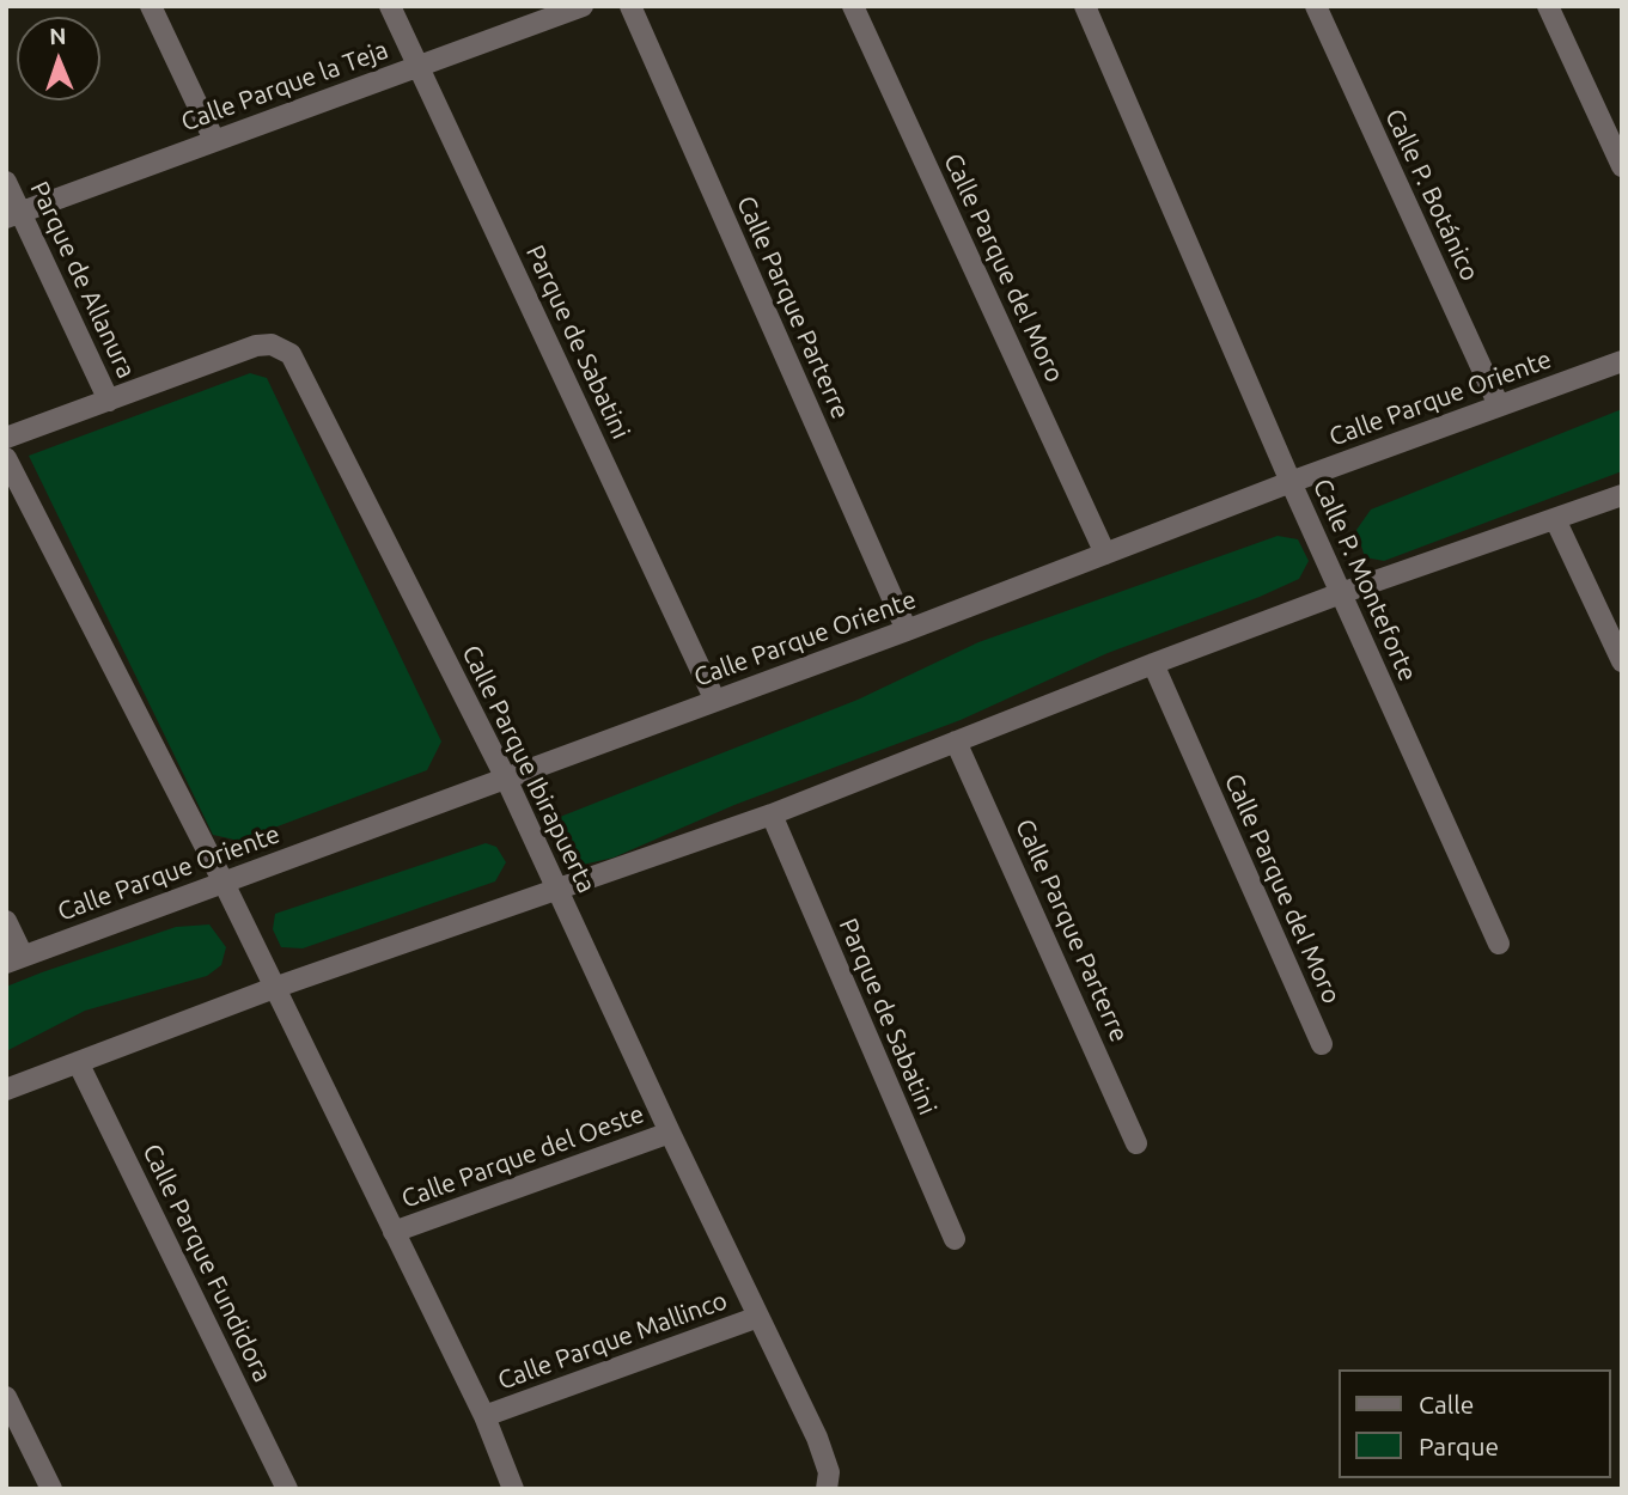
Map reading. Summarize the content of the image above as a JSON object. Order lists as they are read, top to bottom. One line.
{"streets":{"street":["Calle Parque la Teja","Calle P. Botánico","Calle Parque del Moro","Parque de Allanura","Calle Parque Parterre","Parque de Sabatini","Calle Parque Oriente","Calle P. Monteforte","Calle Parque Ibirapuerta","Calle Parque del Oeste","Calle Parque Fundidora","Calle Parque Mallinco"]},"crossings":[["Calle Parque la Teja","Parque de Allanura"],["Calle Parque la Teja","Parque de Sabatini"],["Calle P. Botánico","Calle Parque Oriente"],["Calle Parque del Moro","Calle Parque Oriente"],["Parque de Allanura","Calle Parque Ibirapuerta"],["Calle Parque Parterre","Calle Parque Oriente"],["Parque de Sabatini","Calle Parque Oriente"],["Calle Parque Oriente","Calle P. Monteforte"],["Calle Parque Oriente","Calle Parque Ibirapuerta"],["Calle Parque Ibirapuerta","Calle Parque del Oeste"],["Calle Parque Ibirapuerta","Calle Parque Mallinco"]],"legend":["Calle","Parque"],"north":"top"}
